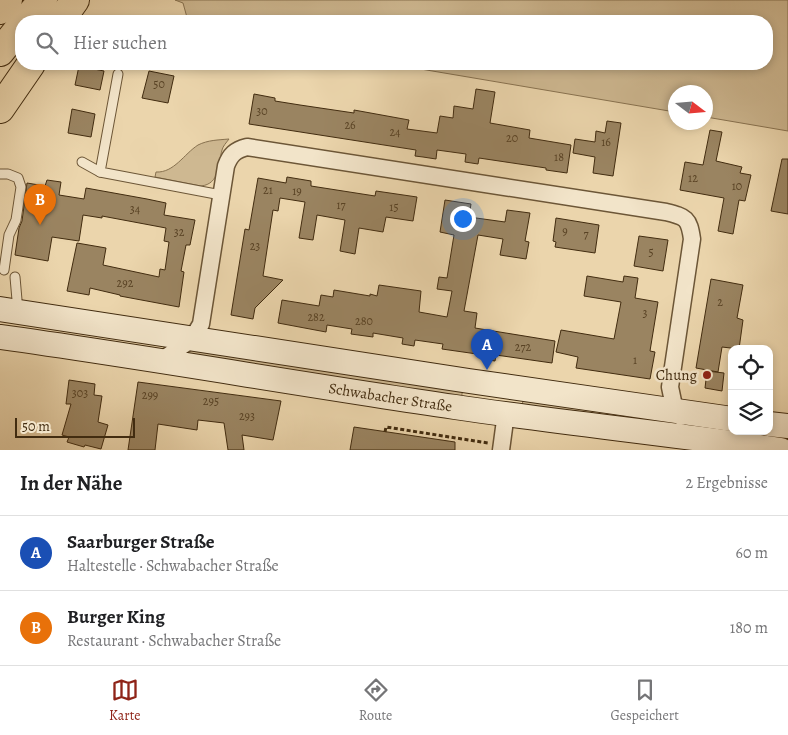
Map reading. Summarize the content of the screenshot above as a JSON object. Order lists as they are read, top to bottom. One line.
{"streets":{"main road":["Schwabacher Straße"]},"places":["Chung"],"house_numbers":["50","30","26","24","20","16","18","12","10","21","19","17","15","34","9","32","7","23","5","292","2","3","282","280","272","1","303","299","295","293"],"scale_bar":"50 m","north":"right","page":{"search":"Hier suchen","pins":["B","A"],"scale":"50 m","heading":["In der Nähe","2 Ergebnisse"],"list":[{"mark":"A","name":"Saarburger Straße","note":"Haltestelle · Schwabacher Straße","value":"60 m"},{"mark":"B","name":"Burger King","note":"Restaurant · Schwabacher Straße","value":"180 m"}],"nav":["Karte","Route","Gespeichert"]}}
